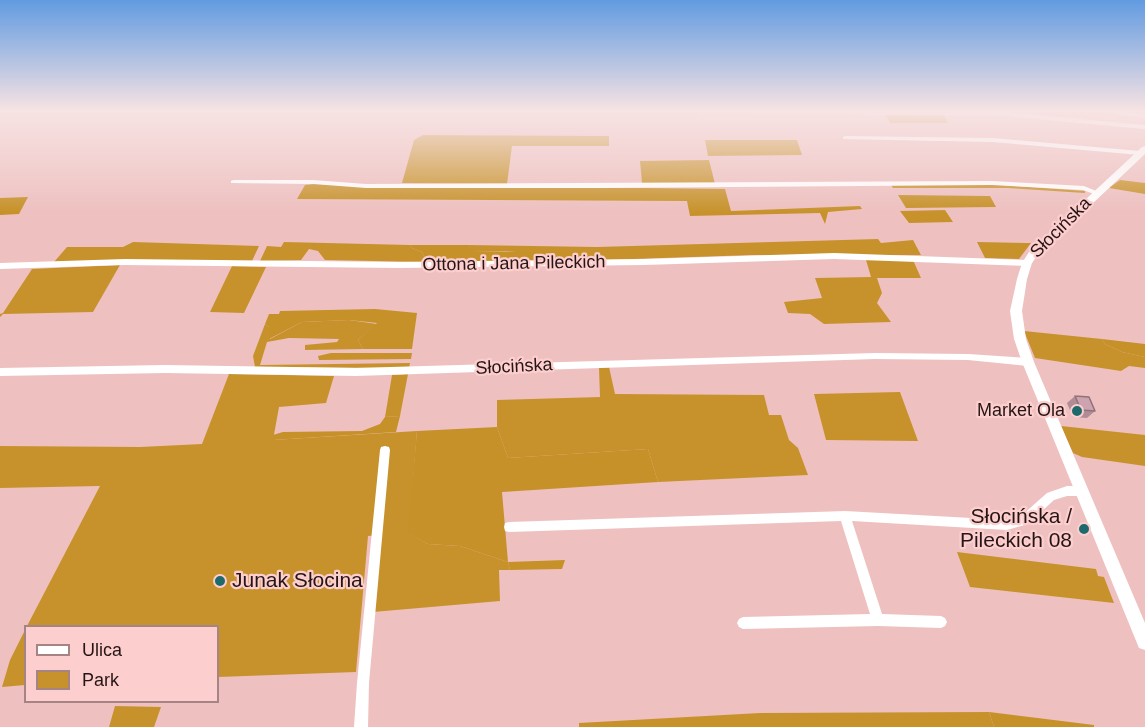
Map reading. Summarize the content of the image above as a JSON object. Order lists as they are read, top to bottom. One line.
{"streets":{"street":["Słocińska","Ottona i Jana Pileckich"]},"crossings":[["Słocińska","Ottona i Jana Pileckich"]],"places":["Market Ola","Słocińska / Pileckich 08","Junak Słocina"],"legend":["Ulica","Park"]}
